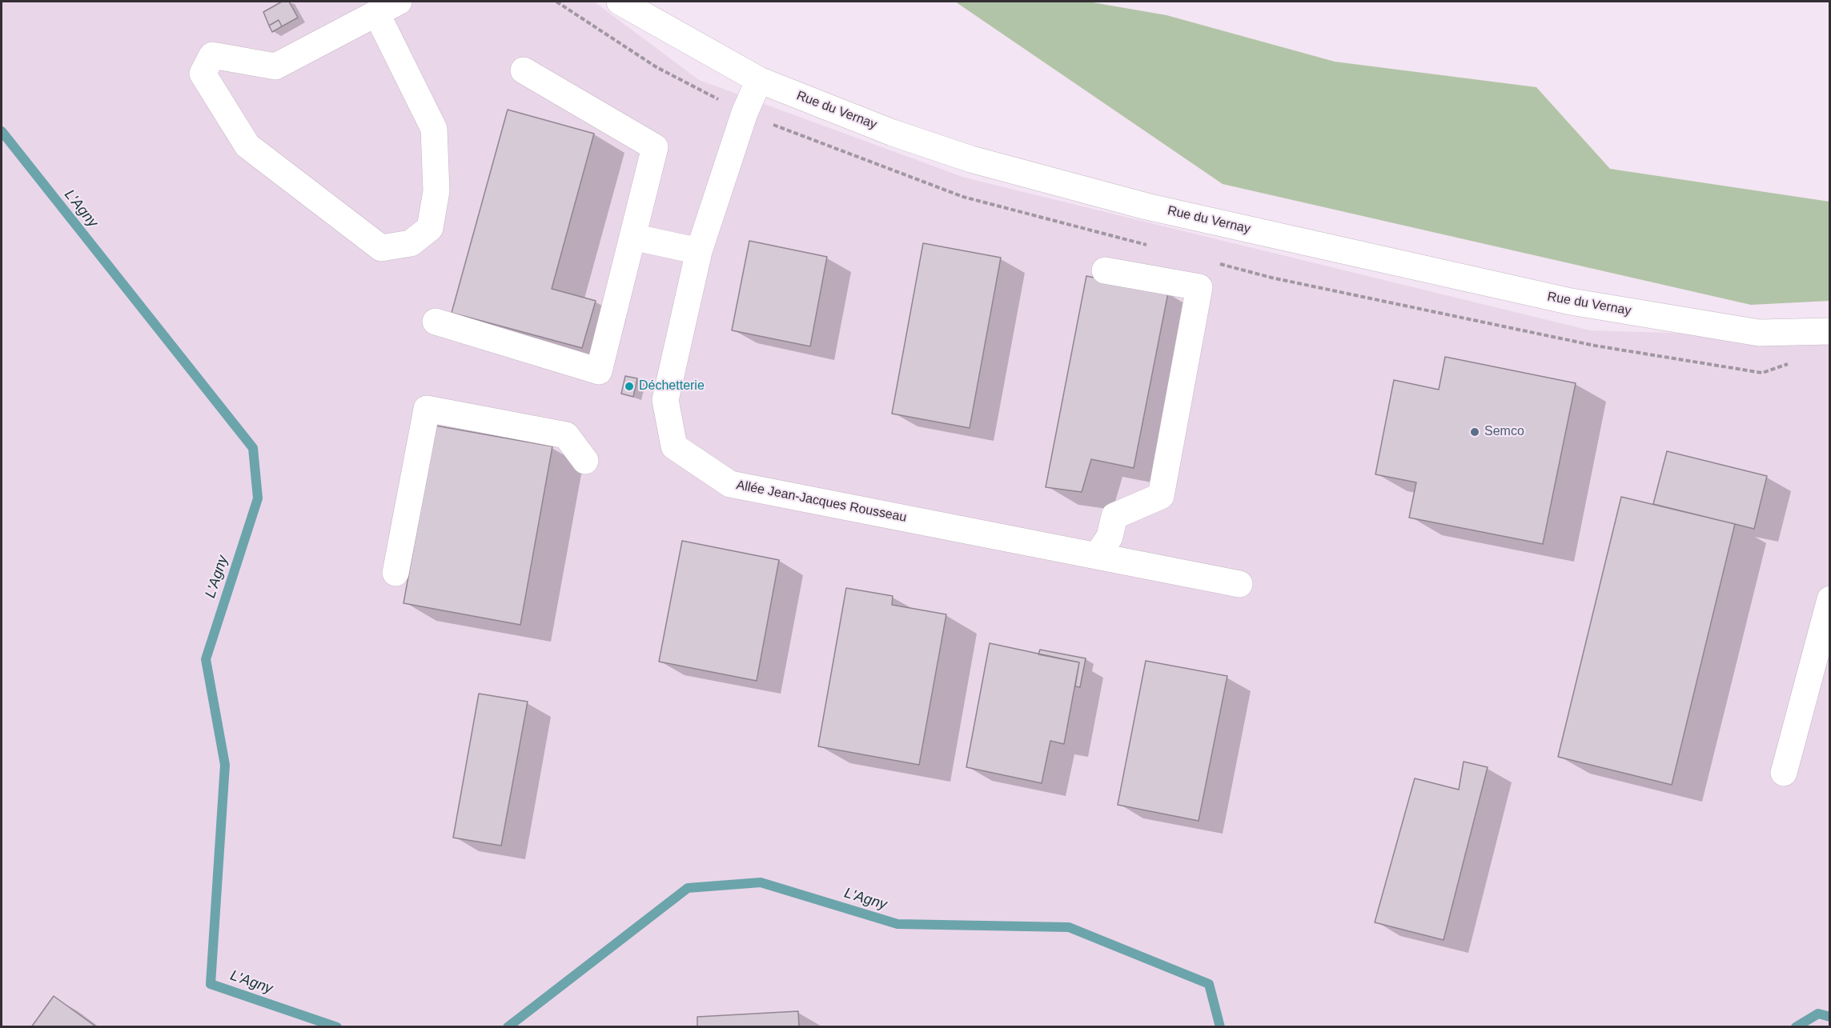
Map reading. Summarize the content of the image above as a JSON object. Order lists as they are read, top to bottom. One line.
{"streets":{"street":["Rue du Vernay","Allée Jean-Jacques Rousseau"]},"crossings":[["Rue du Vernay","Allée Jean-Jacques Rousseau"]],"water":["L'Agny"],"places":["Déchetterie","Semco"]}
